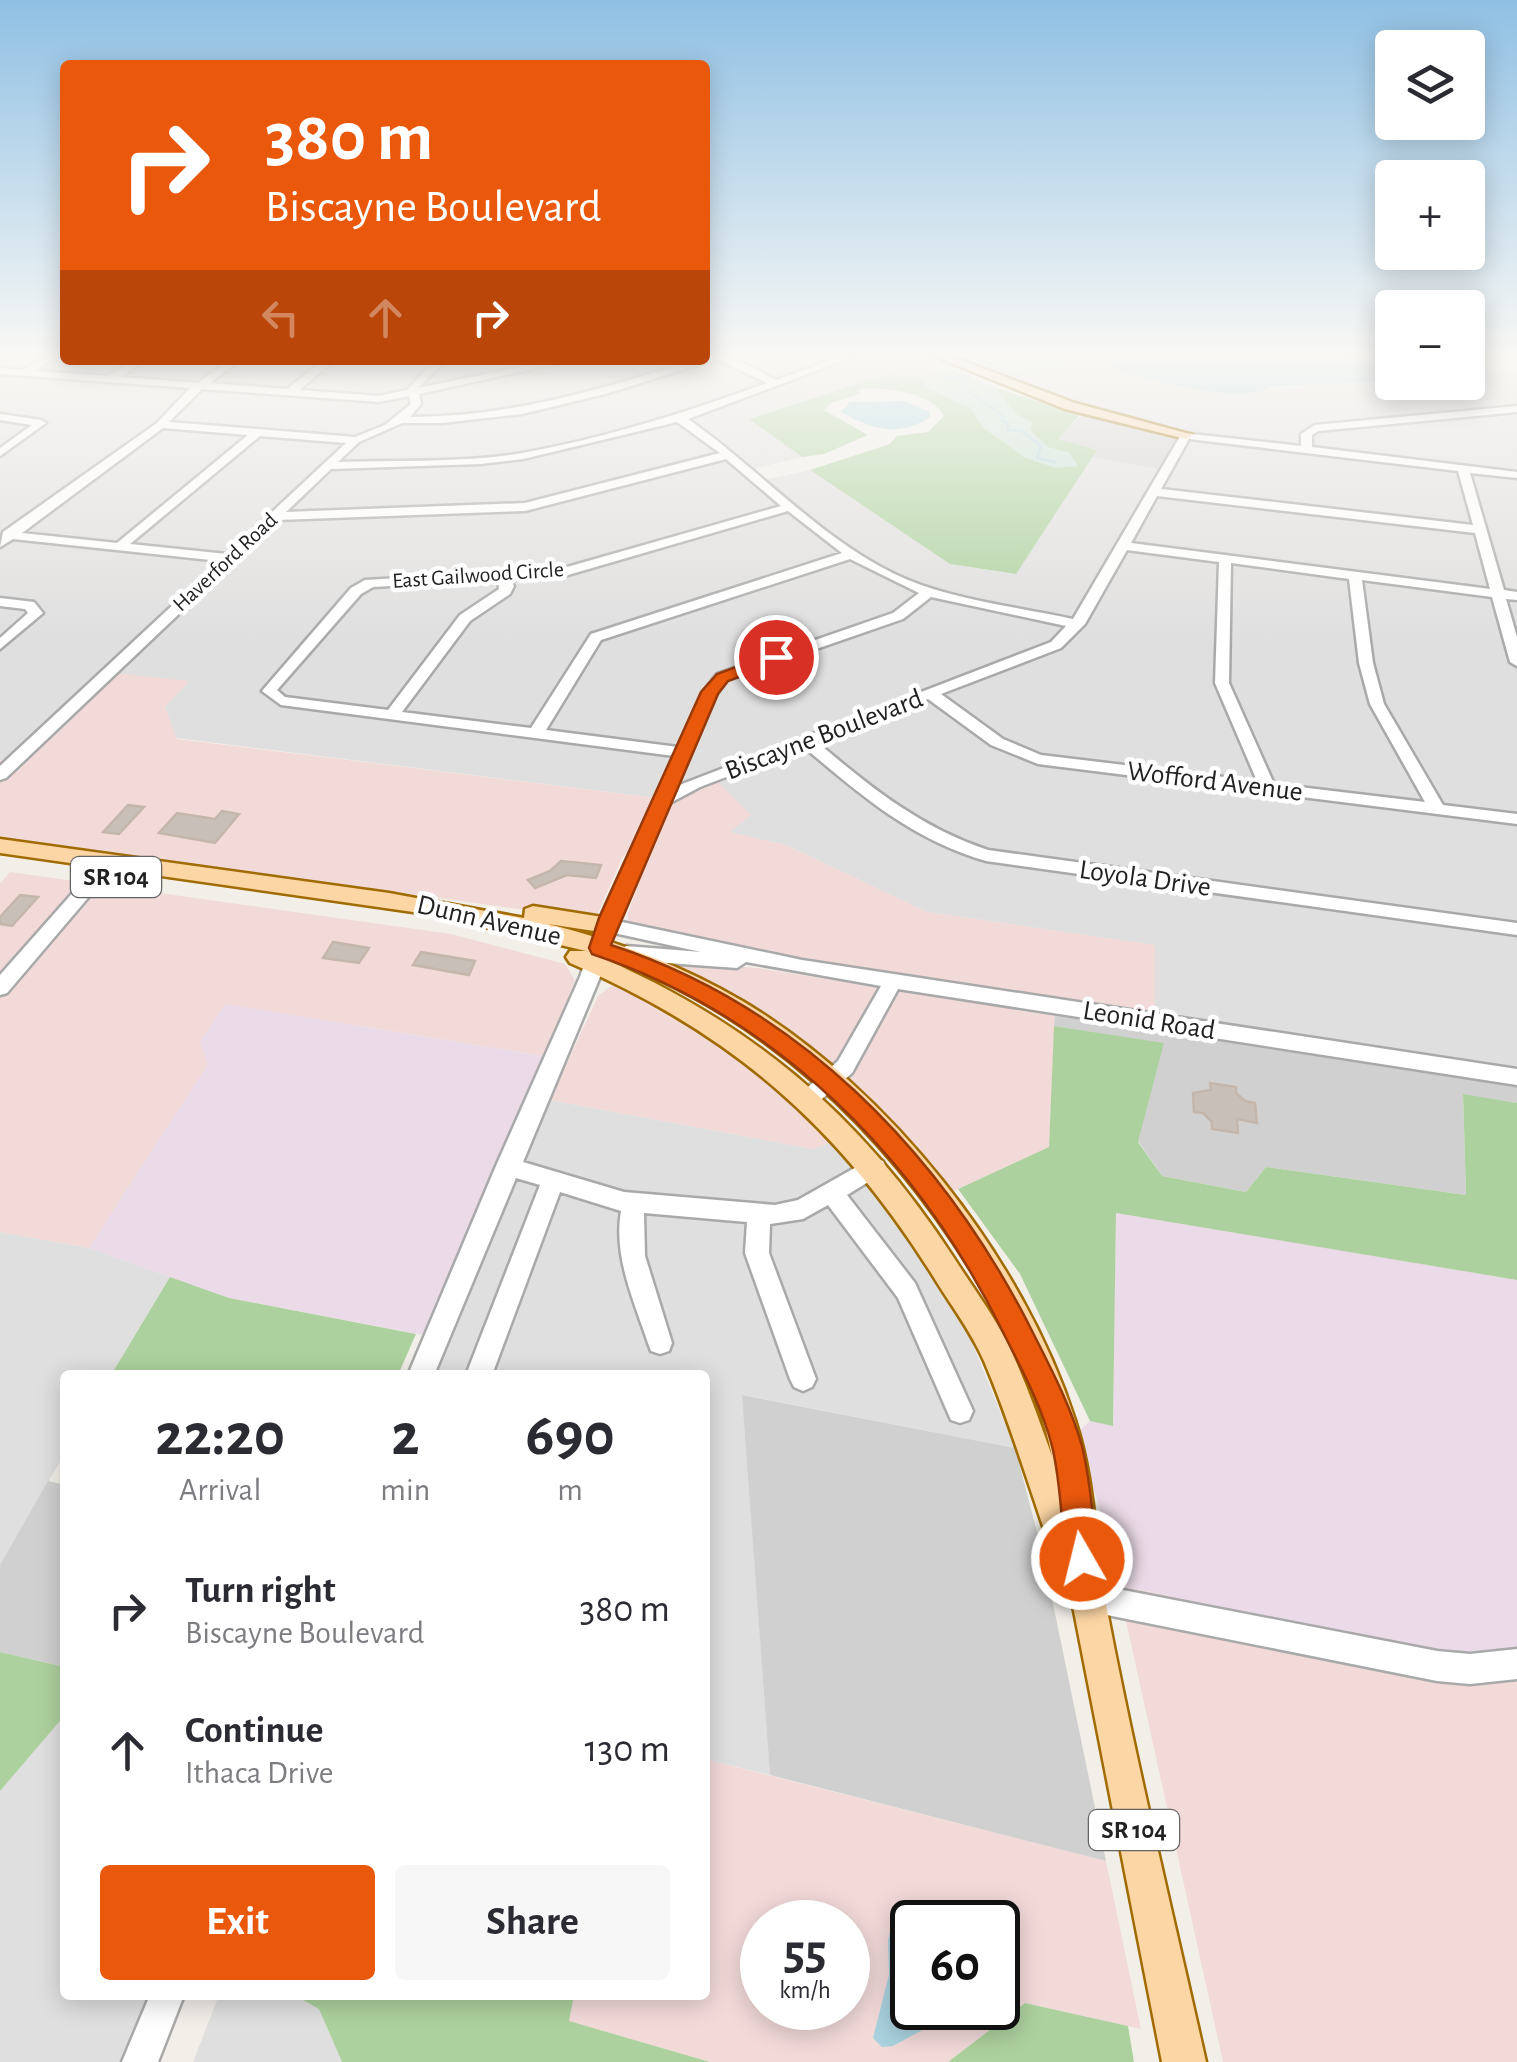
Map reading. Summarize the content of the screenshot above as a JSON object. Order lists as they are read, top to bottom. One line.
{"streets":{"main road":["SR 104","Dunn Avenue"],"street":["Haverford Road","East Gailwood Circle","Biscayne Boulevard","Wofford Avenue","Loyola Drive","Leonid Road"]},"crossings":[["Biscayne Boulevard","Wofford Avenue"],["Biscayne Boulevard","Loyola Drive"],["Dunn Avenue","Leonid Road"]],"page":{"map_buttons":["+","−"],"turn":["380 m","Biscayne Boulevard"],"eta":["22:20","Arrival","2","min","690","m"],"list":[{"name":"Turn right","note":"Biscayne Boulevard","value":"380 m"},{"name":"Continue","note":"Ithaca Drive","value":"130 m"}],"buttons":["Exit","Share"],"speed":"55 km/h","limit":"60"}}
